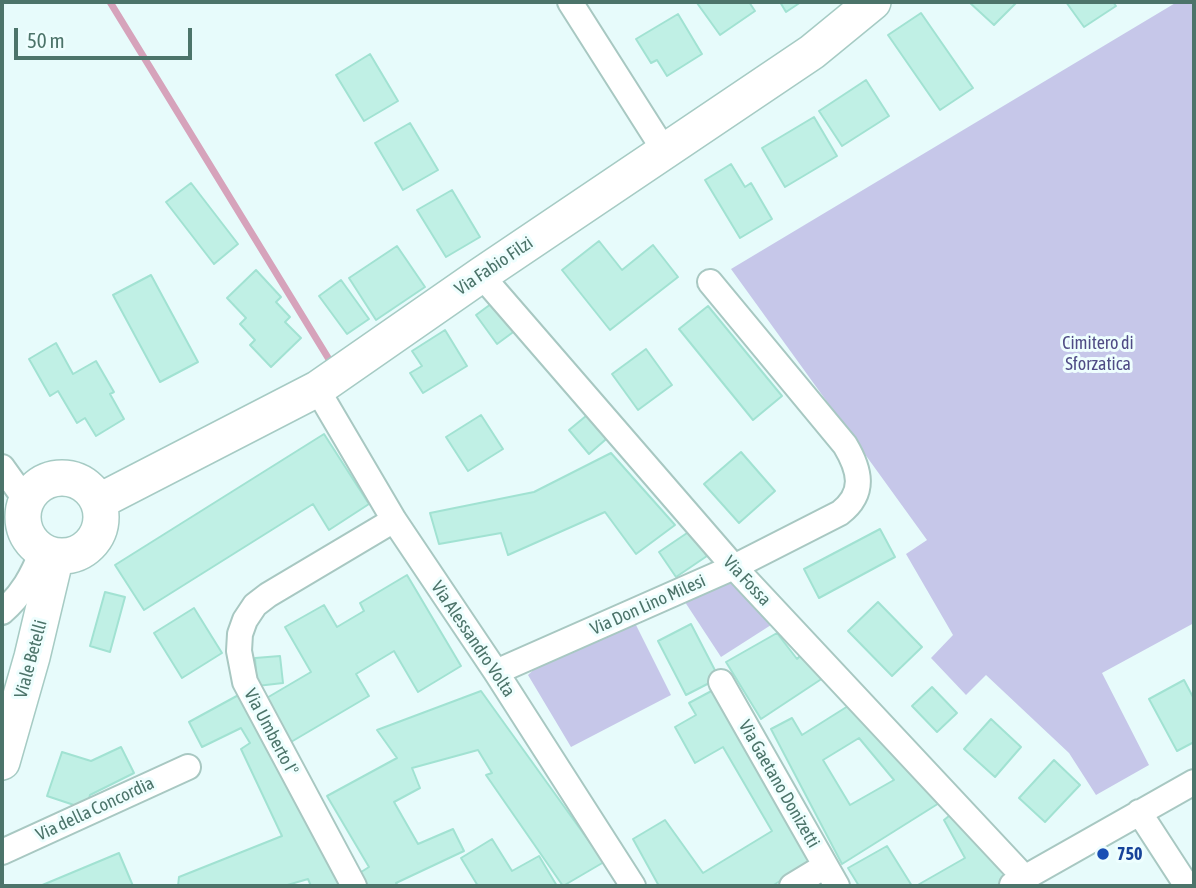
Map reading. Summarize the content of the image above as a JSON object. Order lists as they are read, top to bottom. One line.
{"streets":{"street":["Via Fabio Filzi","Via Fossa","Via Don Lino Milesi","Via Alessandro Volta","Viale Betelli","Via Umberto I°","Via Gaetano Donizetti","Via della Concordia"]},"crossings":[["Via Fabio Filzi","Via Fossa"],["Via Fabio Filzi","Via Alessandro Volta"],["Via Fabio Filzi","Viale Betelli"],["Via Fossa","Via Don Lino Milesi"],["Via Don Lino Milesi","Via Alessandro Volta"],["Via Alessandro Volta","Via Umberto I°"]],"parks":["Cimitero di Sforzatica"],"places":["750"],"scale_bar":"50 m"}
